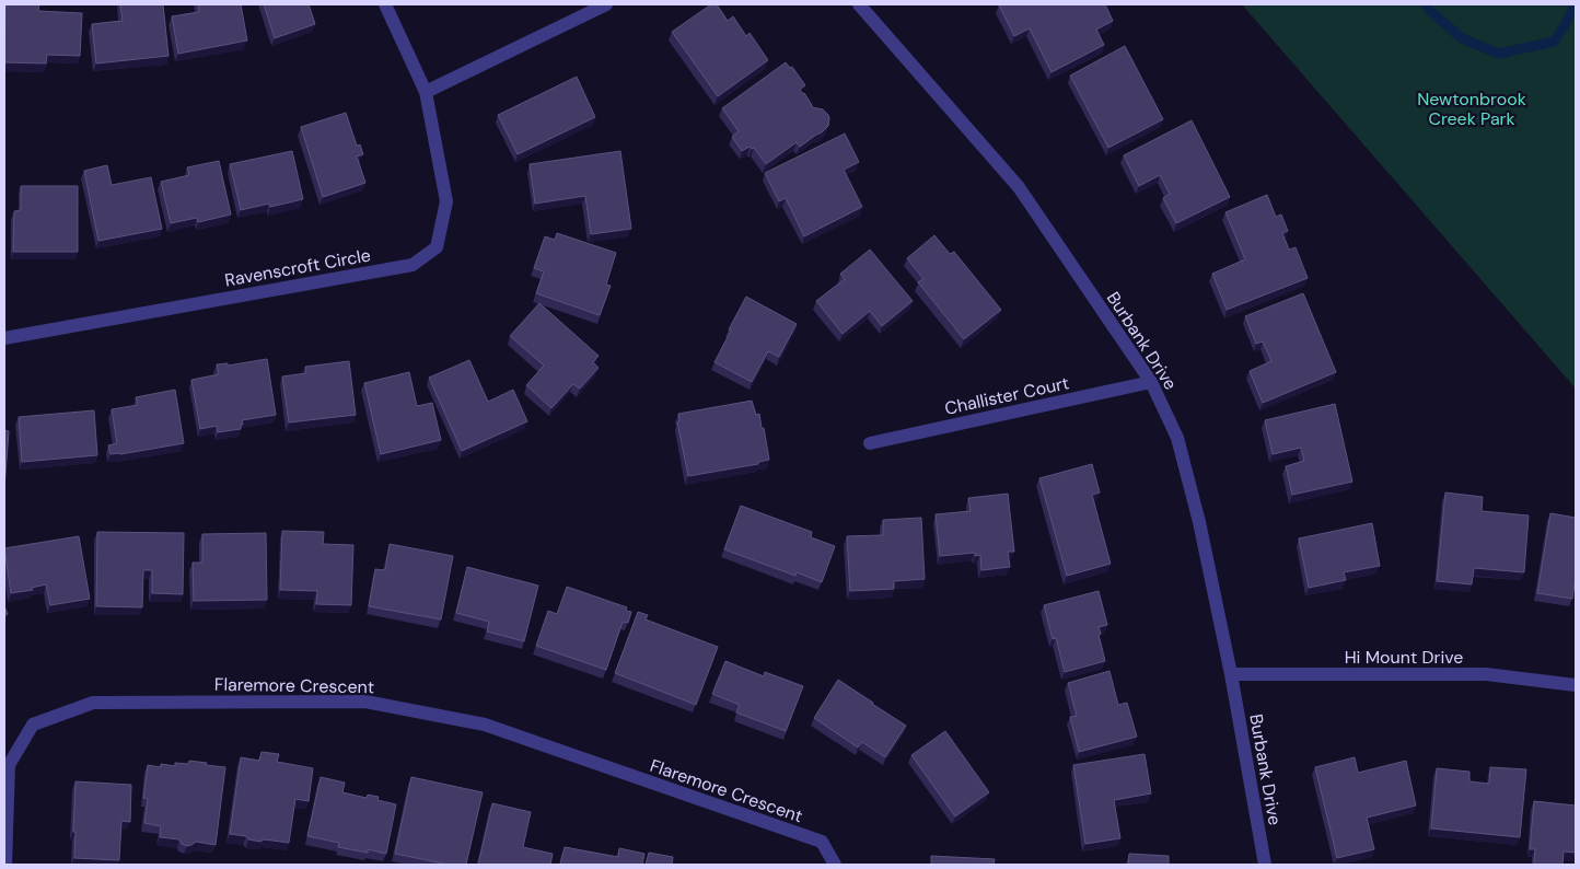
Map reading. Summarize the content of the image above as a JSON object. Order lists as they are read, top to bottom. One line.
{"streets":{"street":["Ravenscroft Circle","Burbank Drive","Challister Court","Hi Mount Drive","Flaremore Crescent"]},"crossings":[["Burbank Drive","Challister Court"],["Burbank Drive","Hi Mount Drive"]],"parks":["Newtonbrook Creek Park"]}
